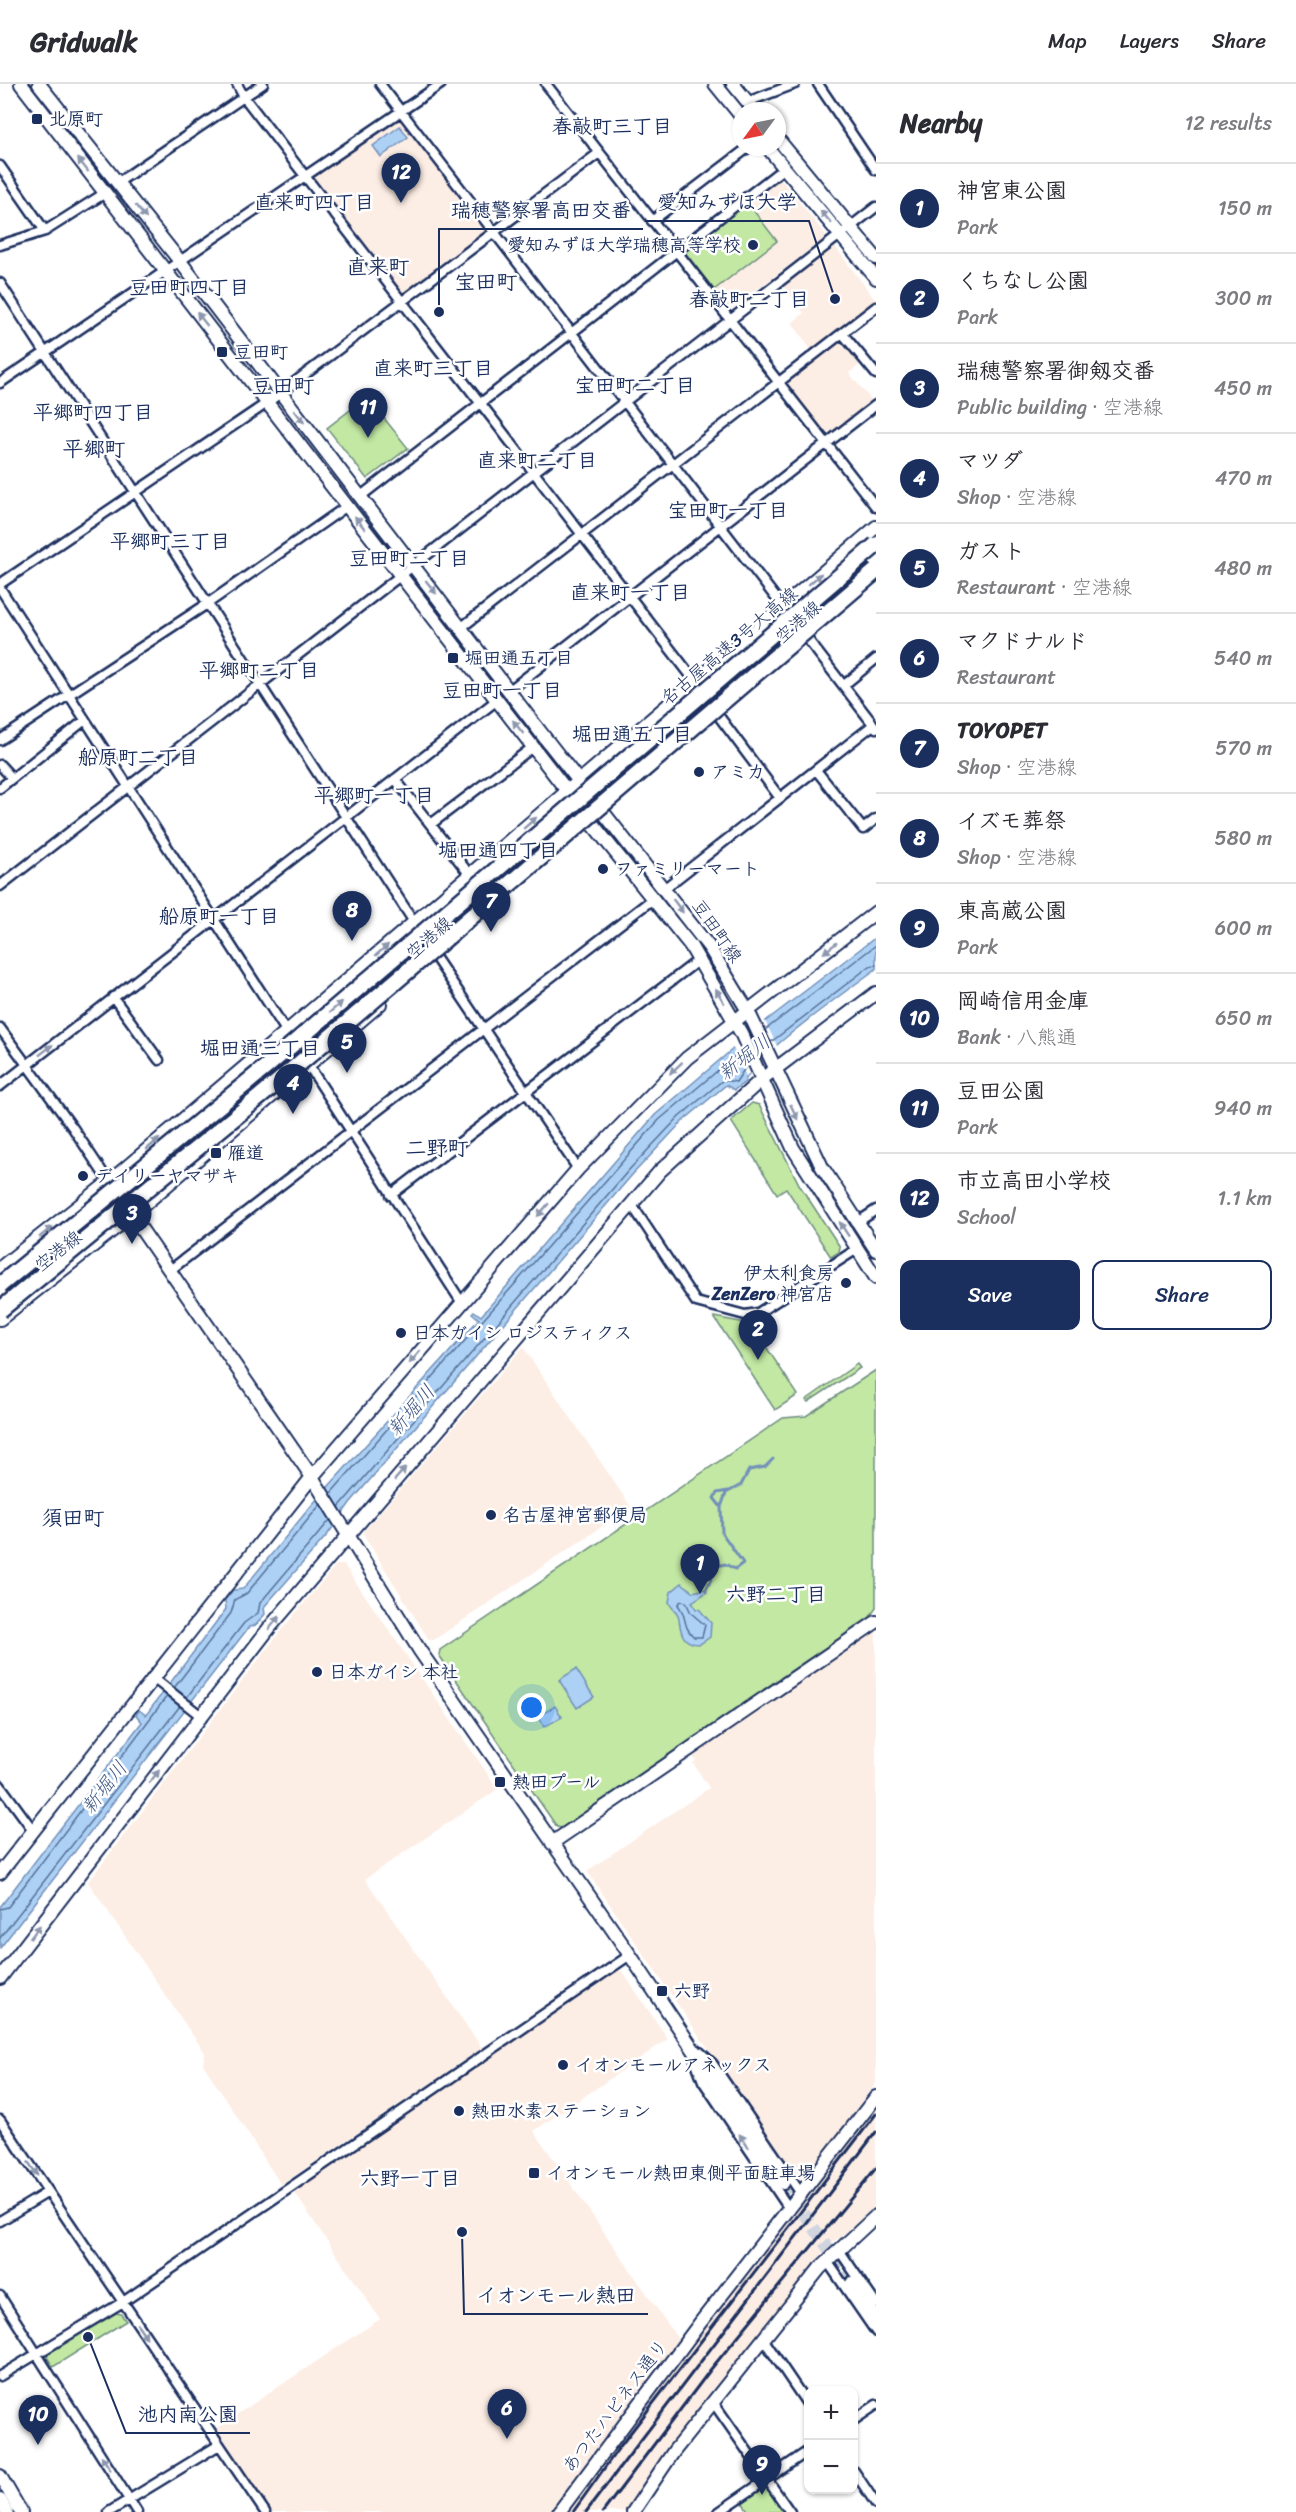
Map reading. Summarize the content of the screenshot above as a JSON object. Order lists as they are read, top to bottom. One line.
{"streets":{"highway":["名古屋高速3号大高線"],"street":["空港線","豆田町線","あつたハピネス通り"]},"crossings":[["空港線","豆田町線"]],"districts":["春敲町三丁目","直来町四丁目","直来町","宝田町","豆田町四丁目","春敲町二丁目","直来町三丁目","宝田町二丁目","豆田町","平郷町四丁目","平郷町","直来町二丁目","宝田町一丁目","平郷町三丁目","豆田町二丁目","直来町一丁目","平郷町二丁目","豆田町一丁目","堀田通五丁目","船原町二丁目","平郷町一丁目","堀田通四丁目","船原町一丁目","堀田通三丁目","二野町","須田町","六野二丁目","六野一丁目"],"water":["新堀川"],"places":{"transit":["北原町","豆田町","堀田通五丁目","雁道","熱田プール","六野","イオンモール熱田東側平面駐車場"],"other":["愛知みずほ大学瑞穂高等学校","愛知みずほ大学","瑞穂警察署高田交番","アミカ","ファミリーマート","デイリーヤマザキ","伊太利食房 ZenZero 神宮店","日本ガイシ ロジスティクス","名古屋神宮郵便局","日本ガイシ 本社","イオンモールアネックス","熱田水素ステーション","イオンモール熱田","池内南公園"]},"north":"bottom left","page":{"header":"Gridwalk","nav":["Map","Layers","Share"],"heading":["Nearby","12 results"],"pins":["12","11","7","8","5","4","3","2","1","6","10","9"],"list":[{"mark":"1","name":"神宮東公園","note":"Park","value":"150 m"},{"mark":"2","name":"くちなし公園","note":"Park","value":"300 m"},{"mark":"3","name":"瑞穂警察署御剱交番","note":"Public building · 空港線","value":"450 m"},{"mark":"4","name":"マツダ","note":"Shop · 空港線","value":"470 m"},{"mark":"5","name":"ガスト","note":"Restaurant · 空港線","value":"480 m"},{"mark":"6","name":"マクドナルド","note":"Restaurant","value":"540 m"},{"mark":"7","name":"TOYOPET","note":"Shop · 空港線","value":"570 m"},{"mark":"8","name":"イズモ葬祭","note":"Shop · 空港線","value":"580 m"},{"mark":"9","name":"東高蔵公園","note":"Park","value":"600 m"},{"mark":"10","name":"岡崎信用金庫","note":"Bank · 八熊通","value":"650 m"},{"mark":"11","name":"豆田公園","note":"Park","value":"940 m"},{"mark":"12","name":"市立高田小学校","note":"School","value":"1.1 km"}],"buttons":["Save","Share"],"map_buttons":["+","−"]}}
